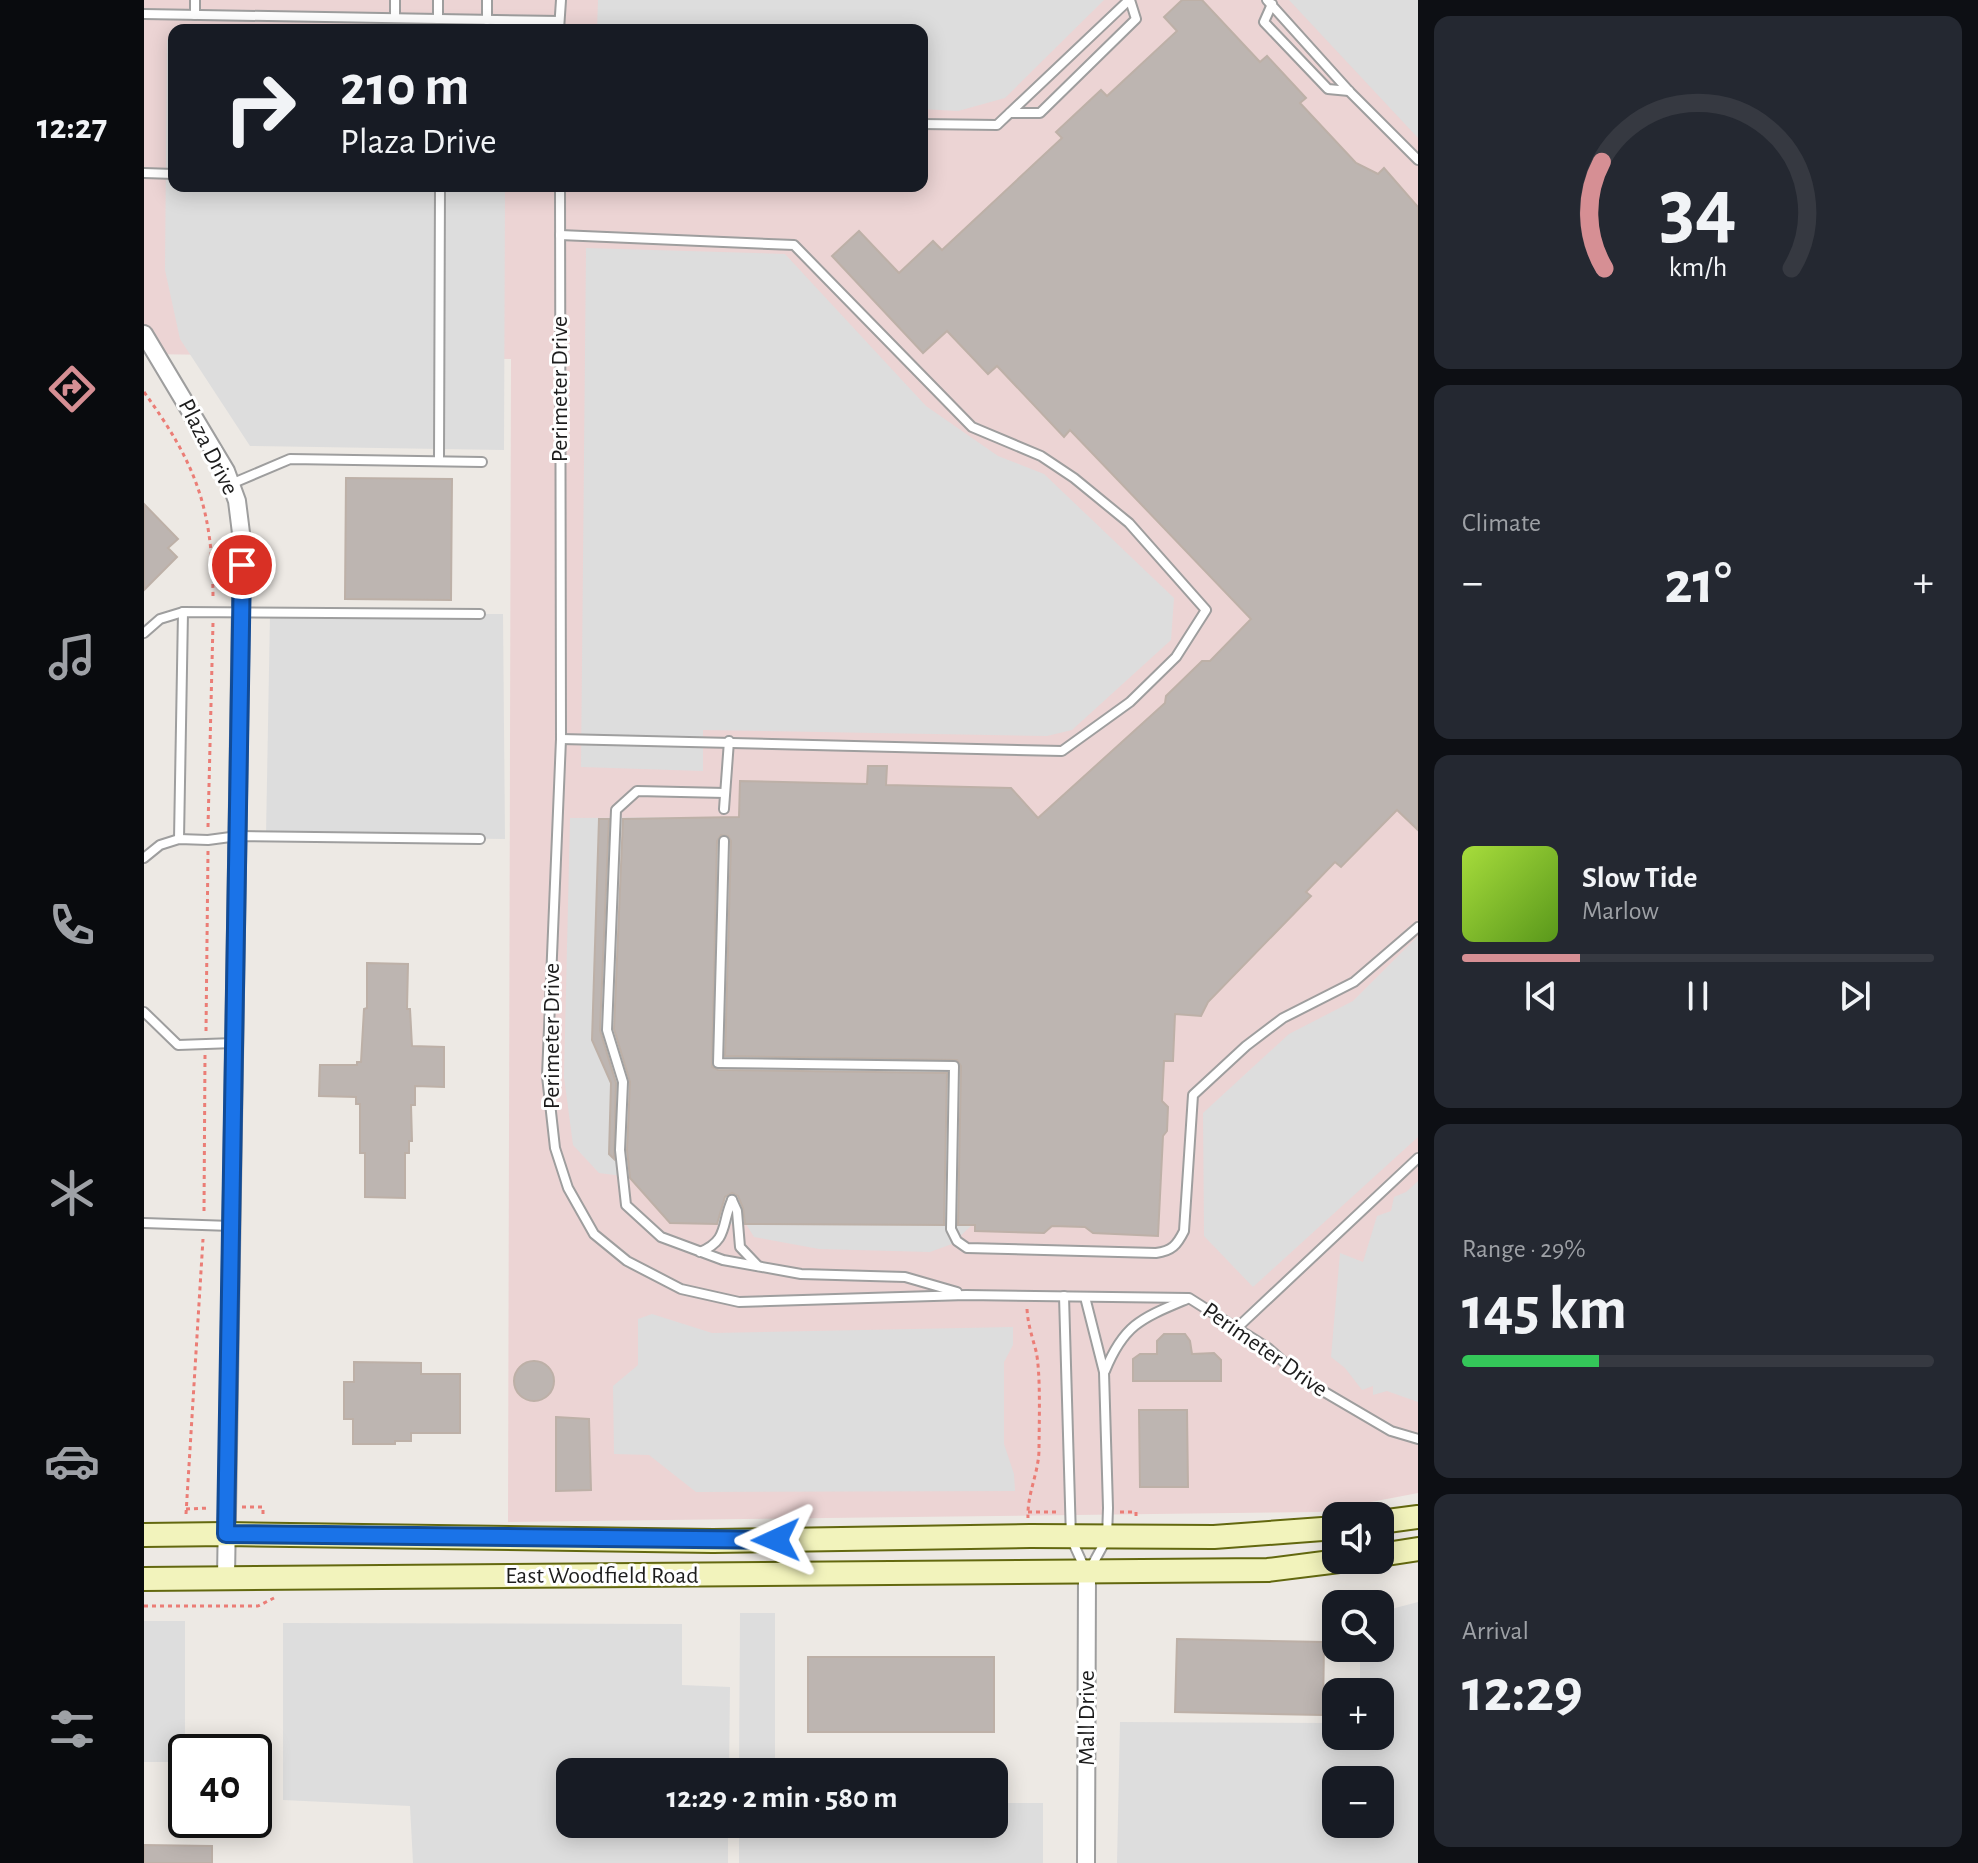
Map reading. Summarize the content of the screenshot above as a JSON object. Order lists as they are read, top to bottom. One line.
{"streets":{"street":["Plaza Drive","East Woodfield Road","Mall Drive"],"lane":["Perimeter Drive"]},"crossings":[["Perimeter Drive","Mall Drive"],["Plaza Drive","East Woodfield Road"],["East Woodfield Road","Mall Drive"]],"page":{"tabs":"12:27","turn":["210 m","Plaza Drive"],"tile":["Climate",["Range · 29%","145 km"],["Arrival","12:29"]],"heat":["−","21°","+"],"song":["Slow Tide","Marlow"],"map_buttons":["+","−"],"limit":"40","trip":"12:29 · 2 min · 580 m","gauge":["34","km/h"]}}
